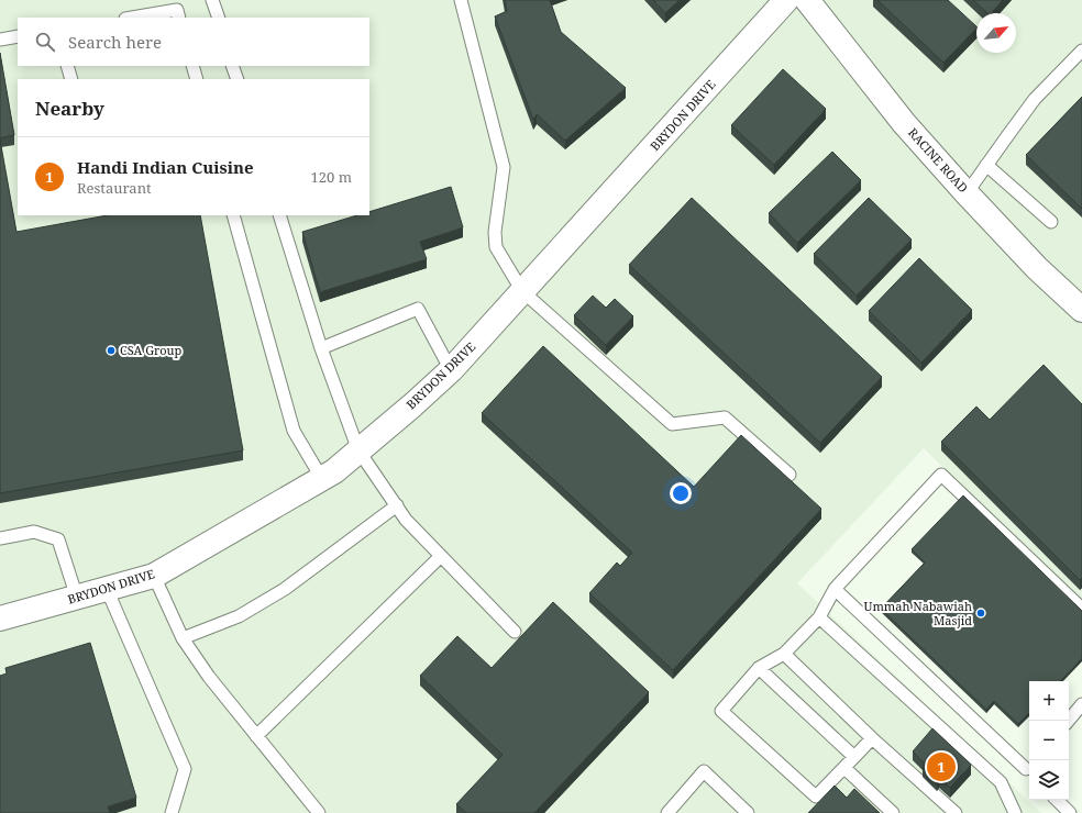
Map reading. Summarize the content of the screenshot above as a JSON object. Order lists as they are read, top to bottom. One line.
{"streets":{"street":["BRYDON DRIVE","RACINE ROAD"]},"places":["CSA Group","Ummah Nabawiah Masjid"],"north":"top right","page":{"search":"Search here","heading":"Nearby","list":[{"mark":"1","name":"Handi Indian Cuisine","note":"Restaurant","value":"120 m"}],"map_buttons":["+","−"],"pins":"1"}}
